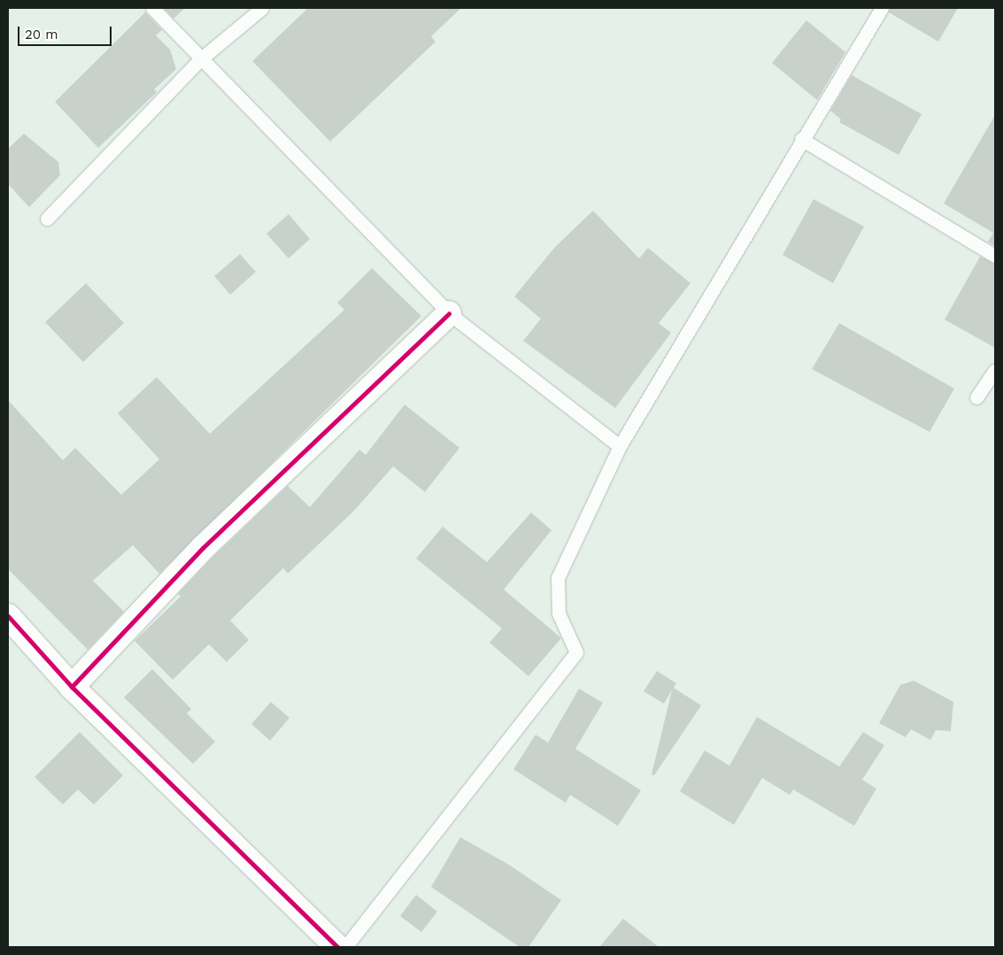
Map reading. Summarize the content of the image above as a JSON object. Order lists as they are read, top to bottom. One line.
{"scale_bar":"20 m"}
